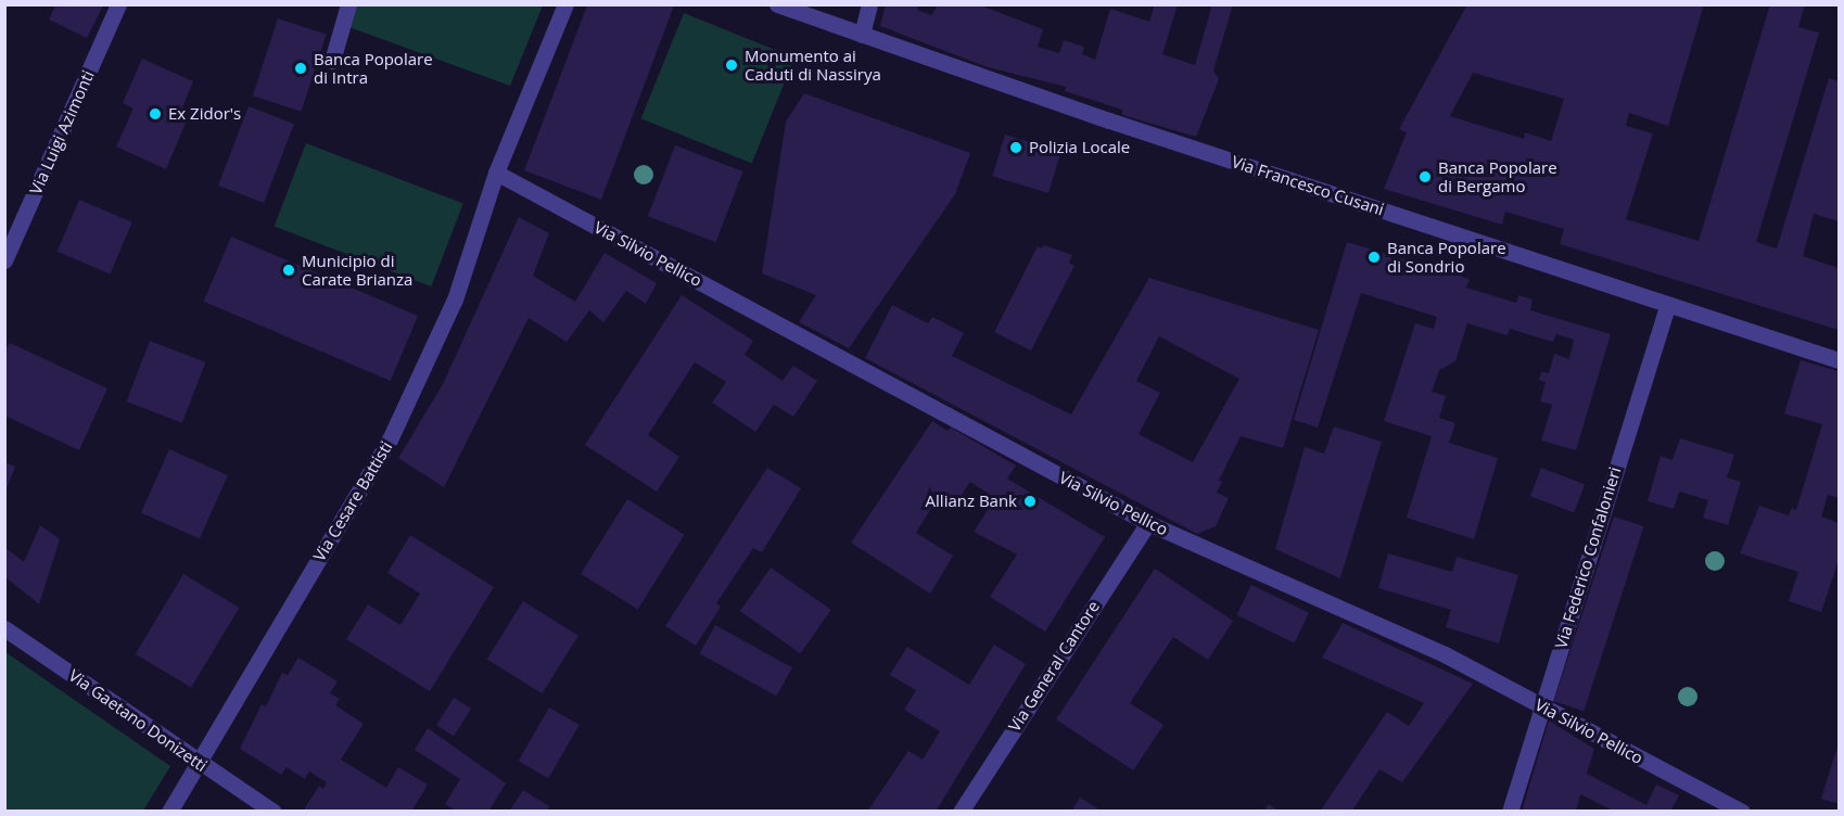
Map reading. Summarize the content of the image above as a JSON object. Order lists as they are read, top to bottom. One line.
{"streets":{"street":["Via Luigi Azimonti","Via Francesco Cusani","Via Silvio Pellico","Via Cesare Battisti","Via Federico Confalonieri","Via General Cantore","Via Gaetano Donizetti"]},"crossings":[["Via Francesco Cusani","Via Federico Confalonieri"],["Via Silvio Pellico","Via Cesare Battisti"],["Via Silvio Pellico","Via Federico Confalonieri"],["Via Silvio Pellico","Via General Cantore"],["Via Cesare Battisti","Via Gaetano Donizetti"]],"places":["Monumento ai Caduti di Nassirya","Banca Popolare di Intra","Ex Zidor's","Polizia Locale","Banca Popolare di Bergamo","Banca Popolare di Sondrio","Municipio di Carate Brianza","Allianz Bank"]}
